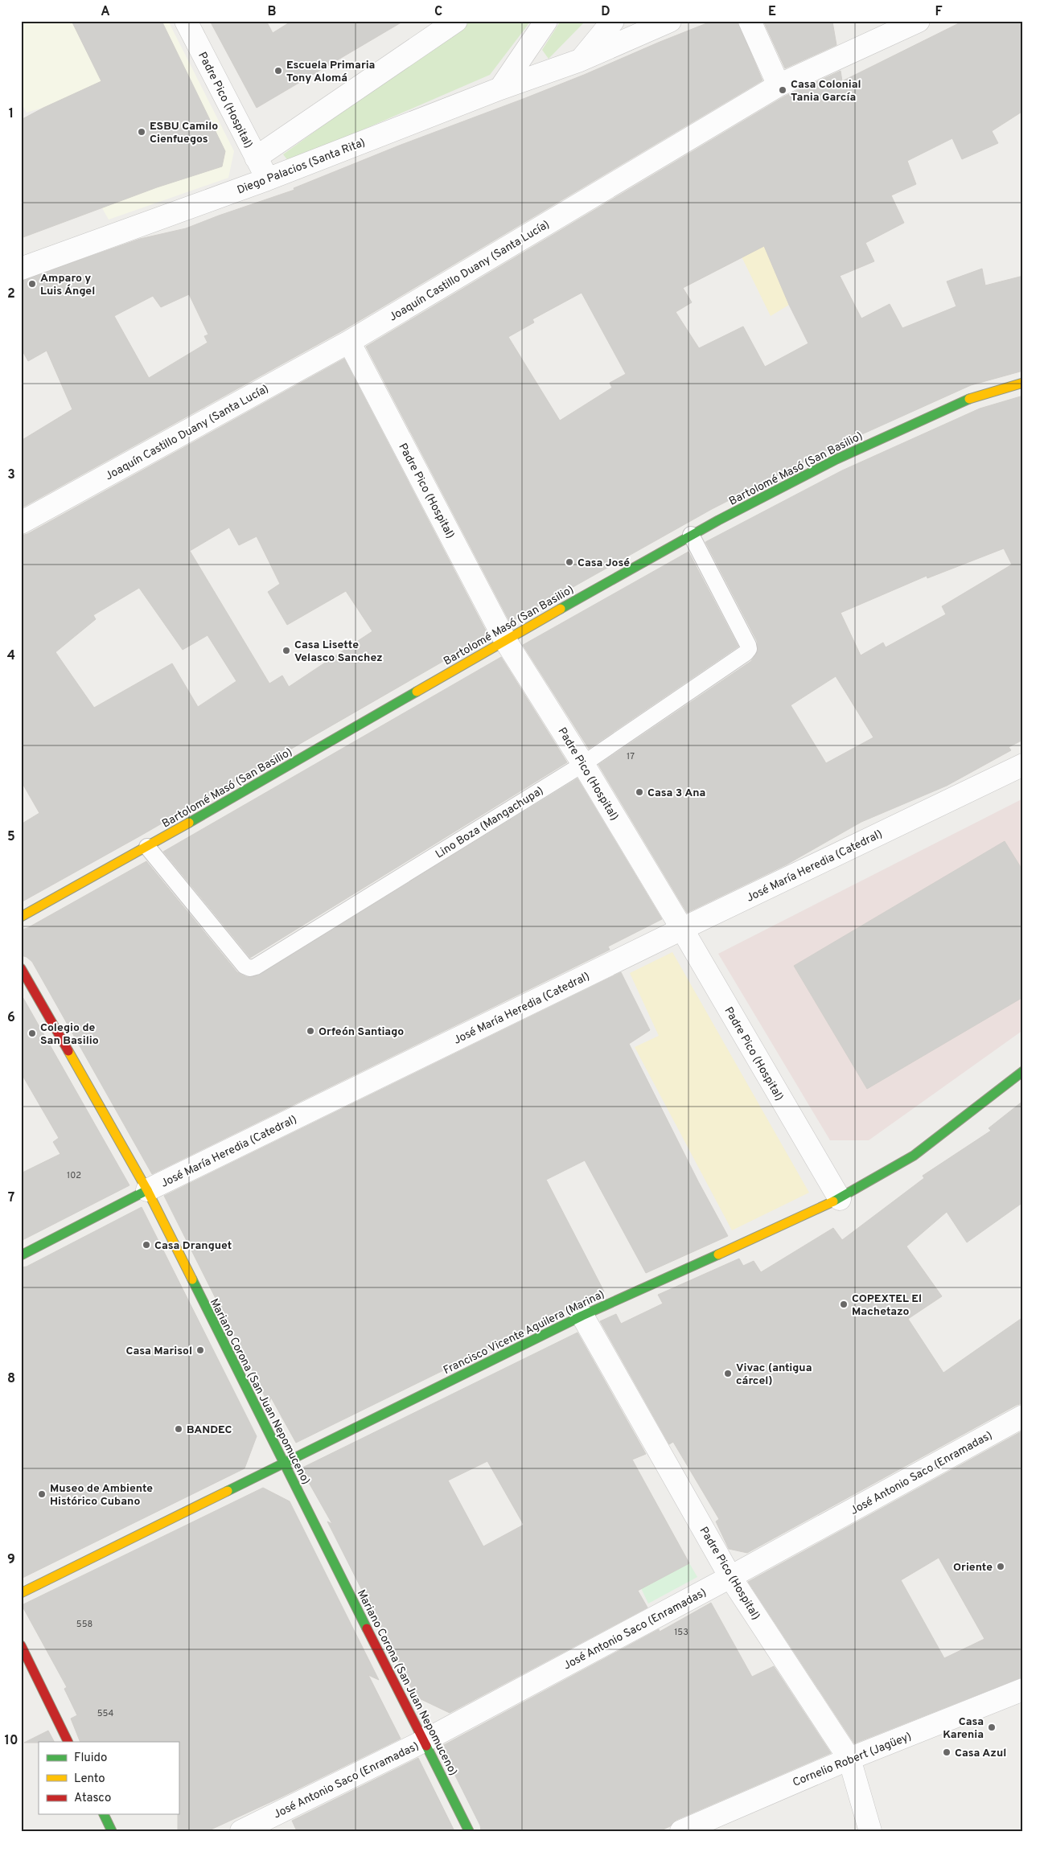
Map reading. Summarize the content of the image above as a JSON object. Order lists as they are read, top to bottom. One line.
{"streets":{"street":["Padre Pico (Hospital)","Diego Palacios (Santa Rita)","Joaquín Castillo Duany (Santa Lucía)","Bartolomé Masó (San Basilio)","José María Heredia (Catedral)","Francisco Vicente Aguilera (Marina)","Mariano Corona (San Juan Nepomuceno)","José Antonio Saco (Enramadas)","Cornelio Robert (Jagüey)"],"lane":["Lino Boza (Mangachupa)"]},"crossings":[["Padre Pico (Hospital)","Diego Palacios (Santa Rita)"],["Padre Pico (Hospital)","Joaquín Castillo Duany (Santa Lucía)"],["Padre Pico (Hospital)","Bartolomé Masó (San Basilio)"],["Padre Pico (Hospital)","Lino Boza (Mangachupa)"],["Padre Pico (Hospital)","José María Heredia (Catedral)"],["Padre Pico (Hospital)","Francisco Vicente Aguilera (Marina)"],["Padre Pico (Hospital)","José Antonio Saco (Enramadas)"],["Padre Pico (Hospital)","Cornelio Robert (Jagüey)"],["Bartolomé Masó (San Basilio)","Lino Boza (Mangachupa)"],["José María Heredia (Catedral)","Mariano Corona (San Juan Nepomuceno)"],["Francisco Vicente Aguilera (Marina)","Mariano Corona (San Juan Nepomuceno)"],["Mariano Corona (San Juan Nepomuceno)","José Antonio Saco (Enramadas)"]],"places":["Escuela Primaria Tony Alomá","Casa Colonial Tania García","ESBU Camilo Cienfuegos","Amparo y Luis Ángel","Casa José","Casa Lisette Velasco Sanchez","Casa 3 Ana","Orfeón Santiago","Colegio de San Basilio","Casa Dranguet","COPEXTEL El Machetazo","Casa Marisol","Vivac (antigua cárcel)","BANDEC","Museo de Ambiente Histórico Cubano","Oriente","Casa Karenia","Casa Azul"],"house_numbers":["17","102","558","153","554"],"legend":["Fluido","Lento","Atasco"],"grid":{"columns":["A","B","C","D","E","F"],"rows":["1","2","3","4","5","6","7","8","9","10"]}}
